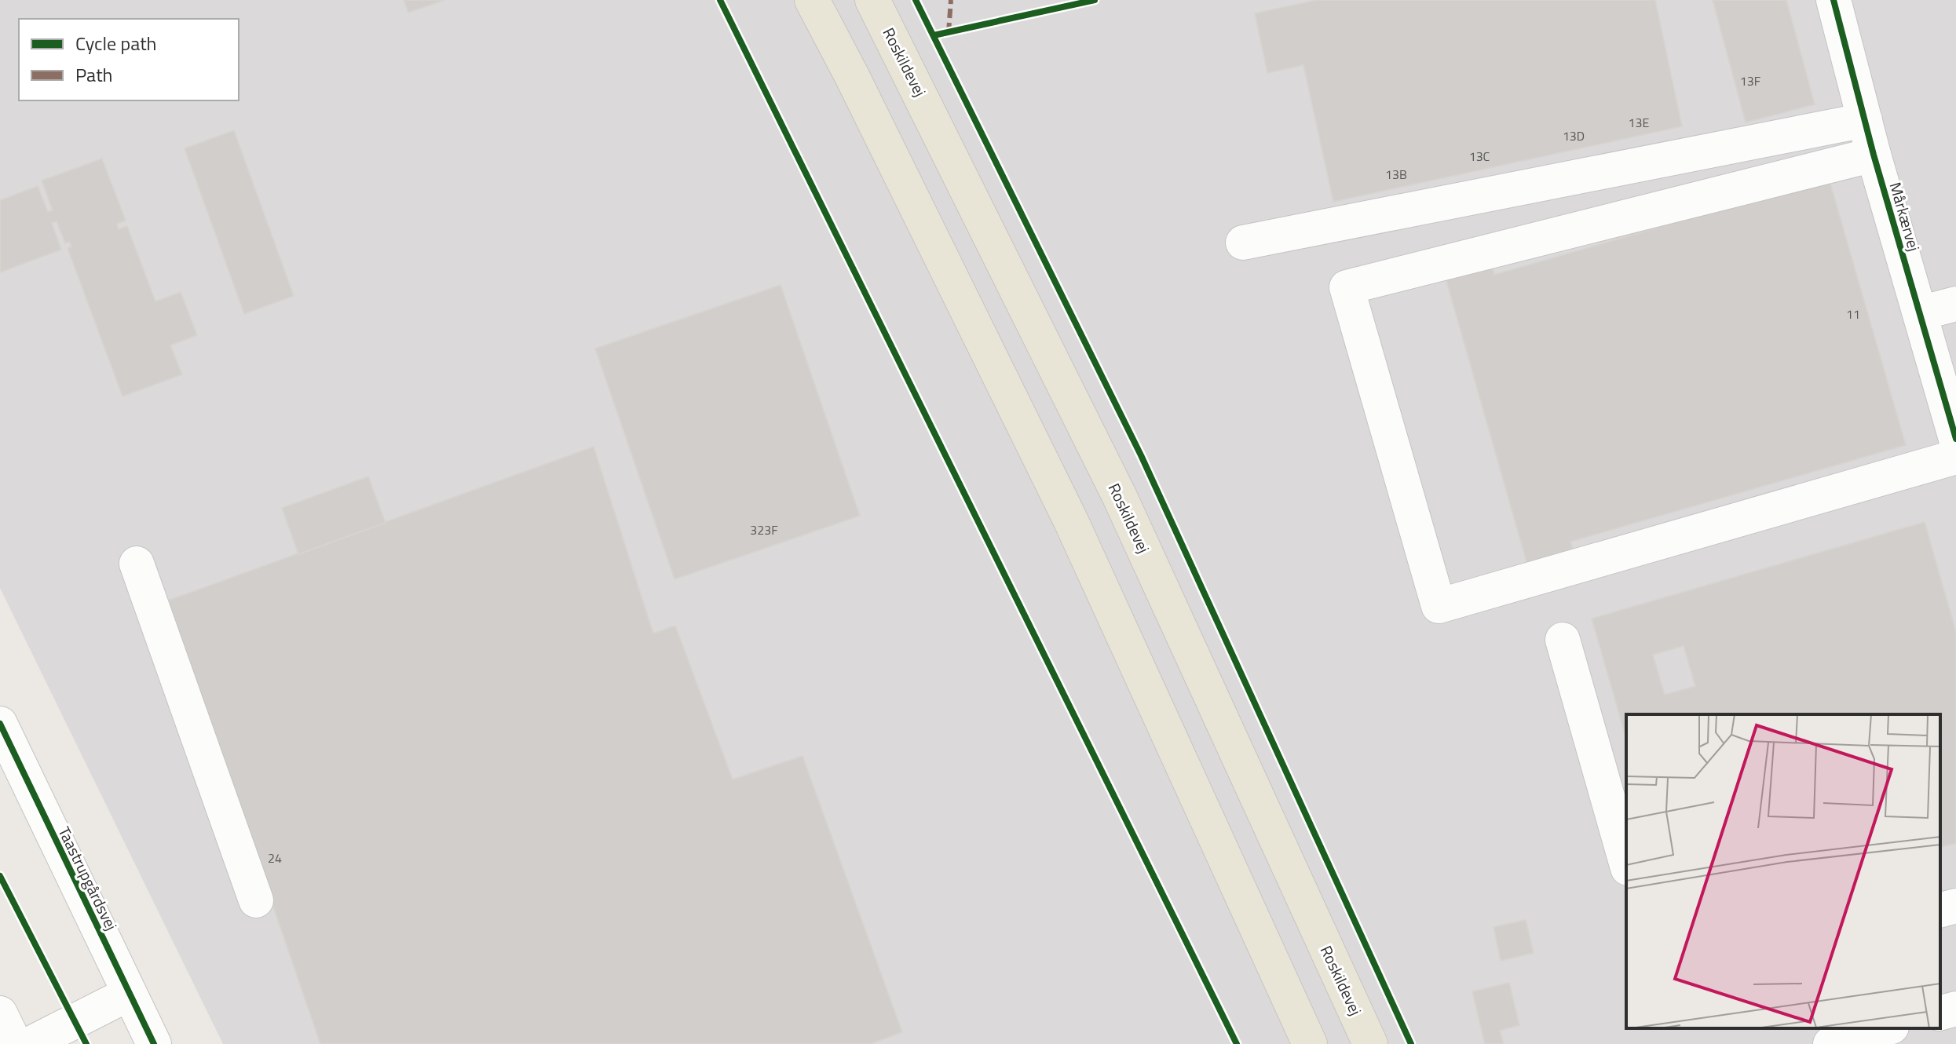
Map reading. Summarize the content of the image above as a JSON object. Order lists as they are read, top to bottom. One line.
{"streets":{"main road":["Roskildevej"],"street":["Mårkærvej","Taastrupgårdsvej"]},"house_numbers":["13F","13E","13D","13C","13B","11","323F","24"],"legend":["Cycle path","Path"]}
